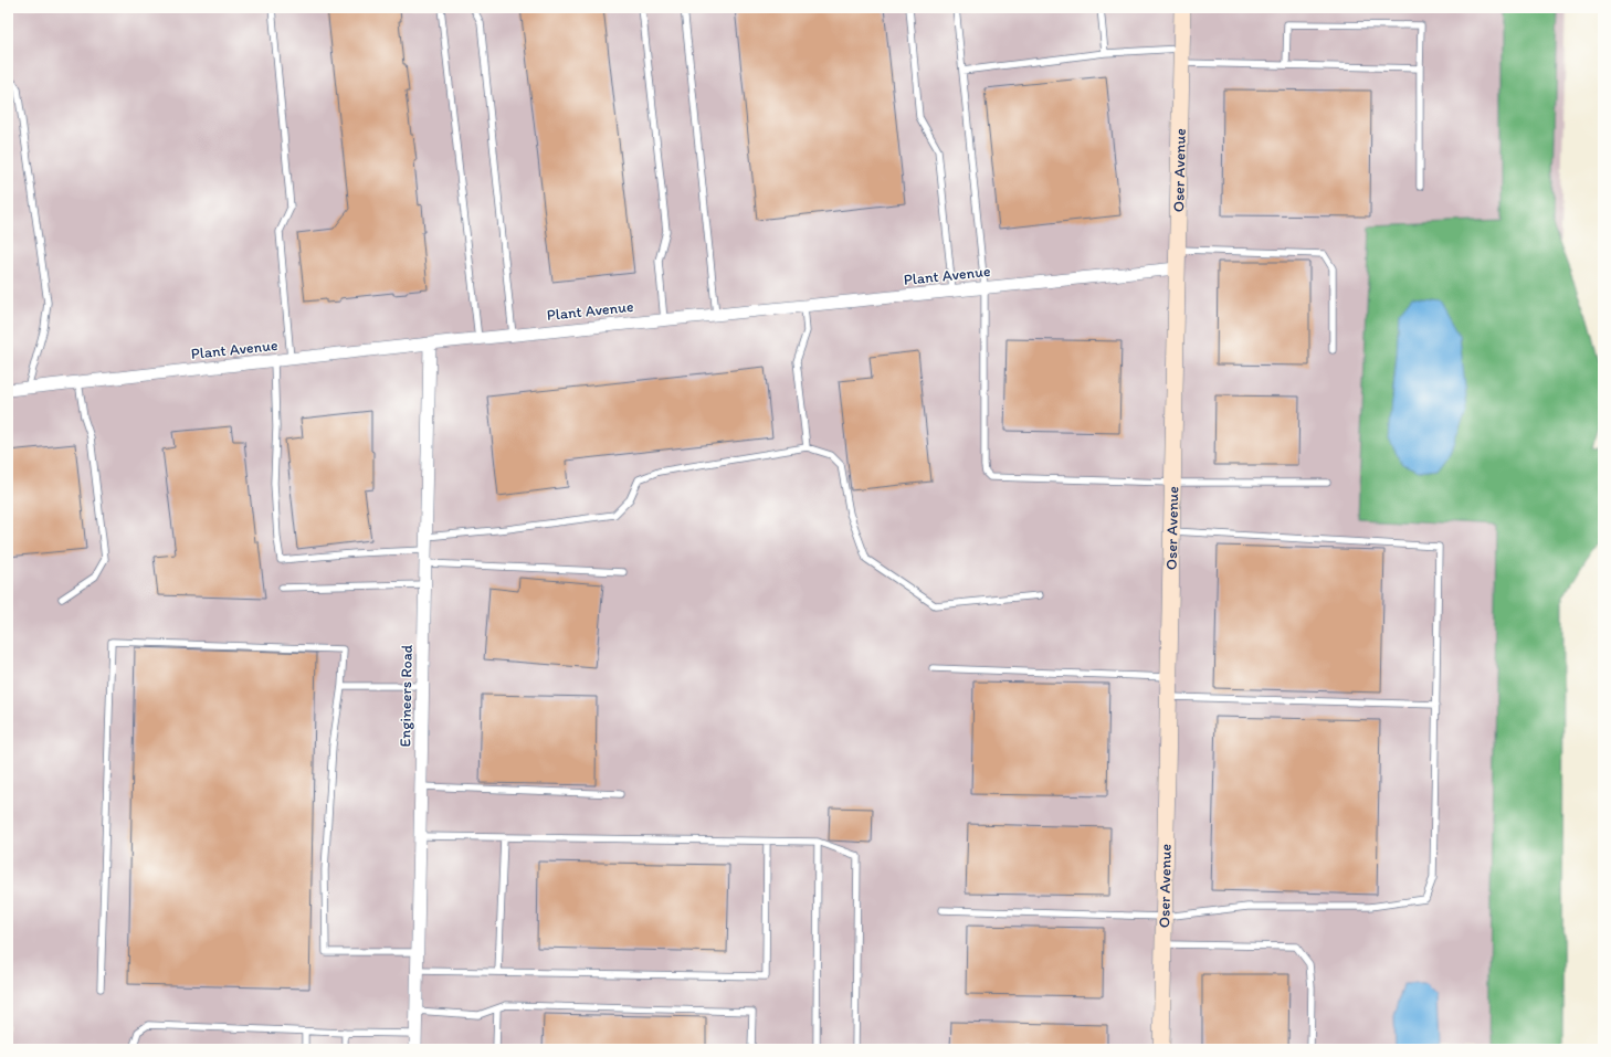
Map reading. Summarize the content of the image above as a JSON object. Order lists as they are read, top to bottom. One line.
{"streets":{"street":["Oser Avenue","Plant Avenue","Engineers Road"]},"crossings":[["Oser Avenue","Plant Avenue"],["Plant Avenue","Engineers Road"]]}
